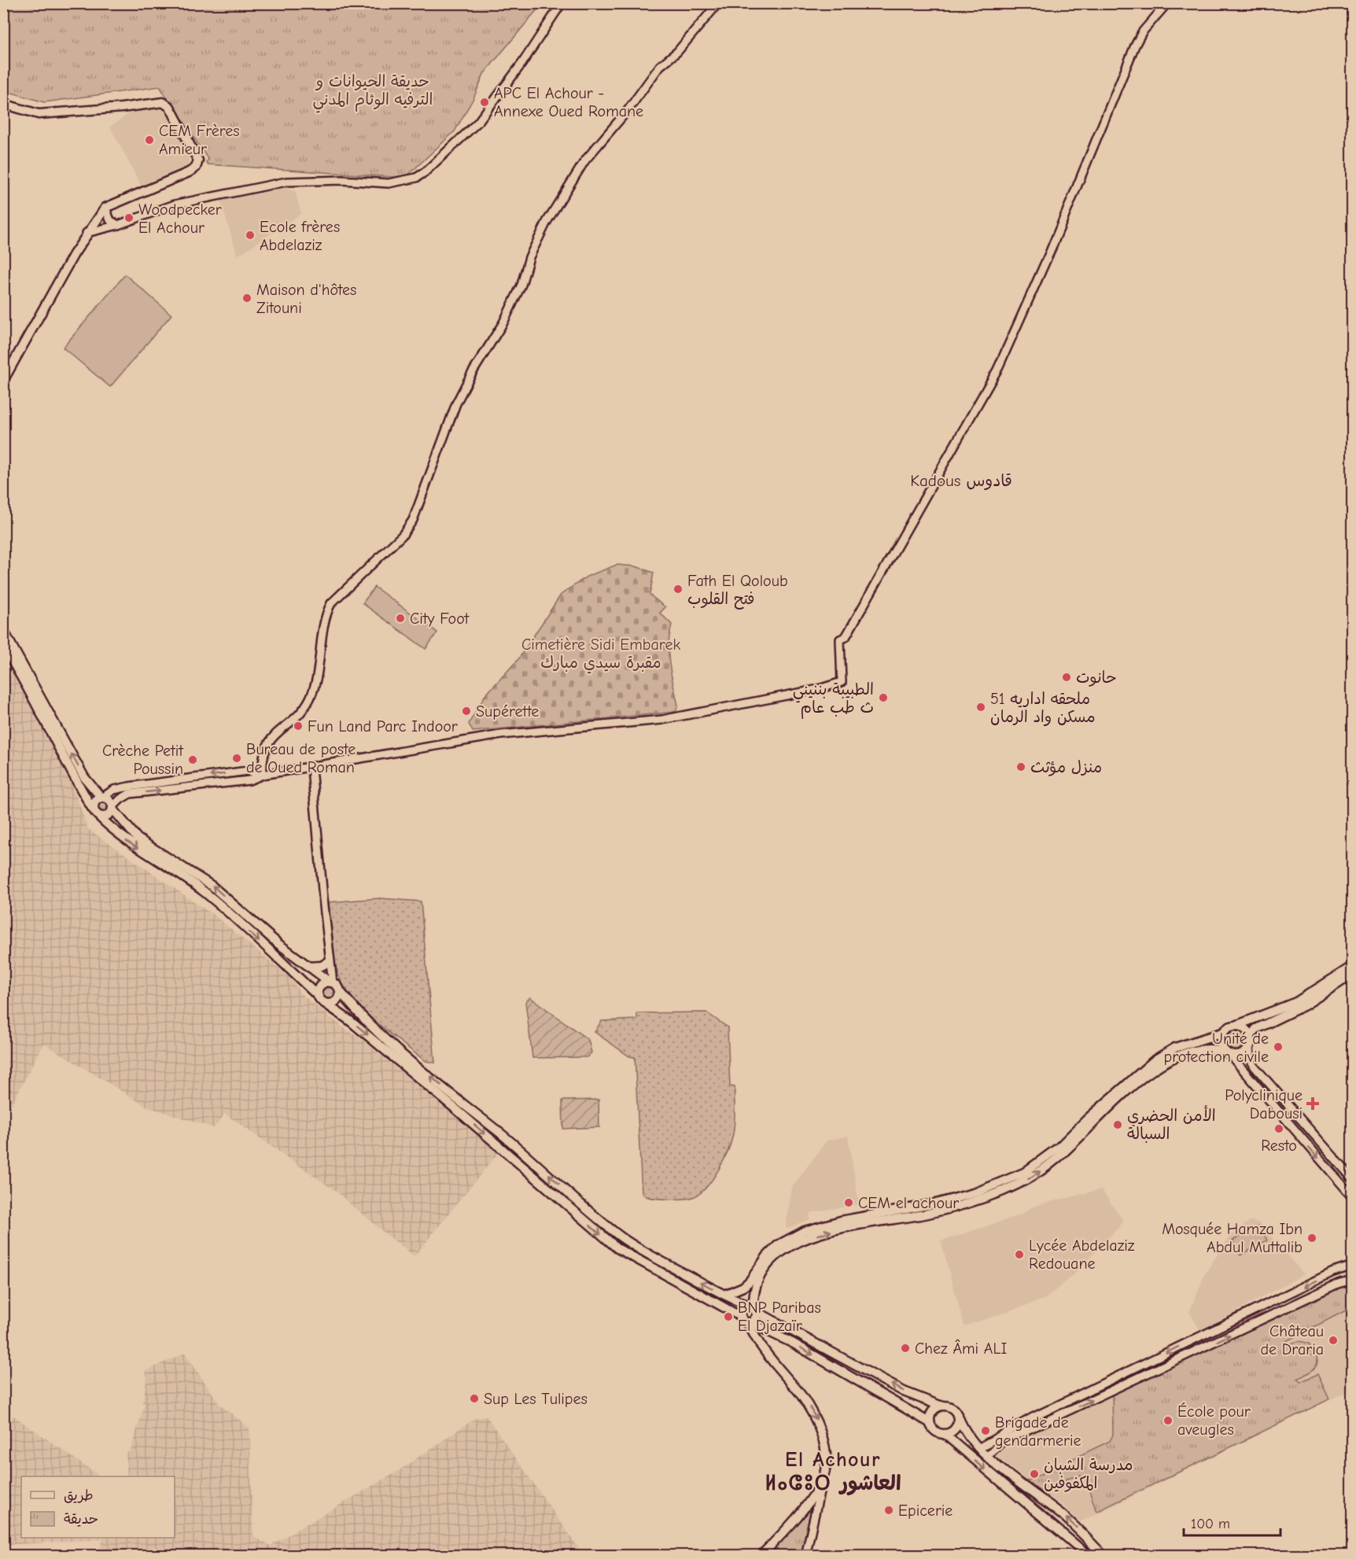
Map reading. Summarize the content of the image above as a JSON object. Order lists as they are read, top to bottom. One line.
{"districts":["Kadous قادوس","El Achour ⵍⴰⵛⵓⵔ العاشور"],"parks":["حديقة الحيوانات و الترفيه الوئام المدني","Cimetière Sidi Embarek مقبرة سيدي مبارك"],"places":{"other":["APC El Achour - Annexe Oued Romane","CEM Frères Amieur","Woodpecker El Achour","Ecole frères Abdelaziz","Maison d'hôtes Zitouni","Fath El Qoloub فتح القلوب","City Foot","حانوت","الطبيبة بننيني ث طب عام","ملحقه اداريه 51 مسكن واد الرمان","Supérette","Fun Land Parc Indoor","Bureau de poste de Oued Roman","Crèche Petit Poussin","منزل مؤثث","Unité de protection civile","الأمن الحضري السبالة","Resto","CEM el achour","Mosquée Hamza Ibn Abdul Muttalib","Lycée Abdelaziz Redouane","BNP Paribas El Djazaïr","Château de Draria","Chez Âmi ALI","Sup Les Tulipes","École pour aveugles","Brigade de gendarmerie","مدرسة الشبان المكفوفين","Epicerie"],"health":["Polyclinique Dabousi"]},"legend":["طريق","حديقة"],"scale_bar":"100 m"}
